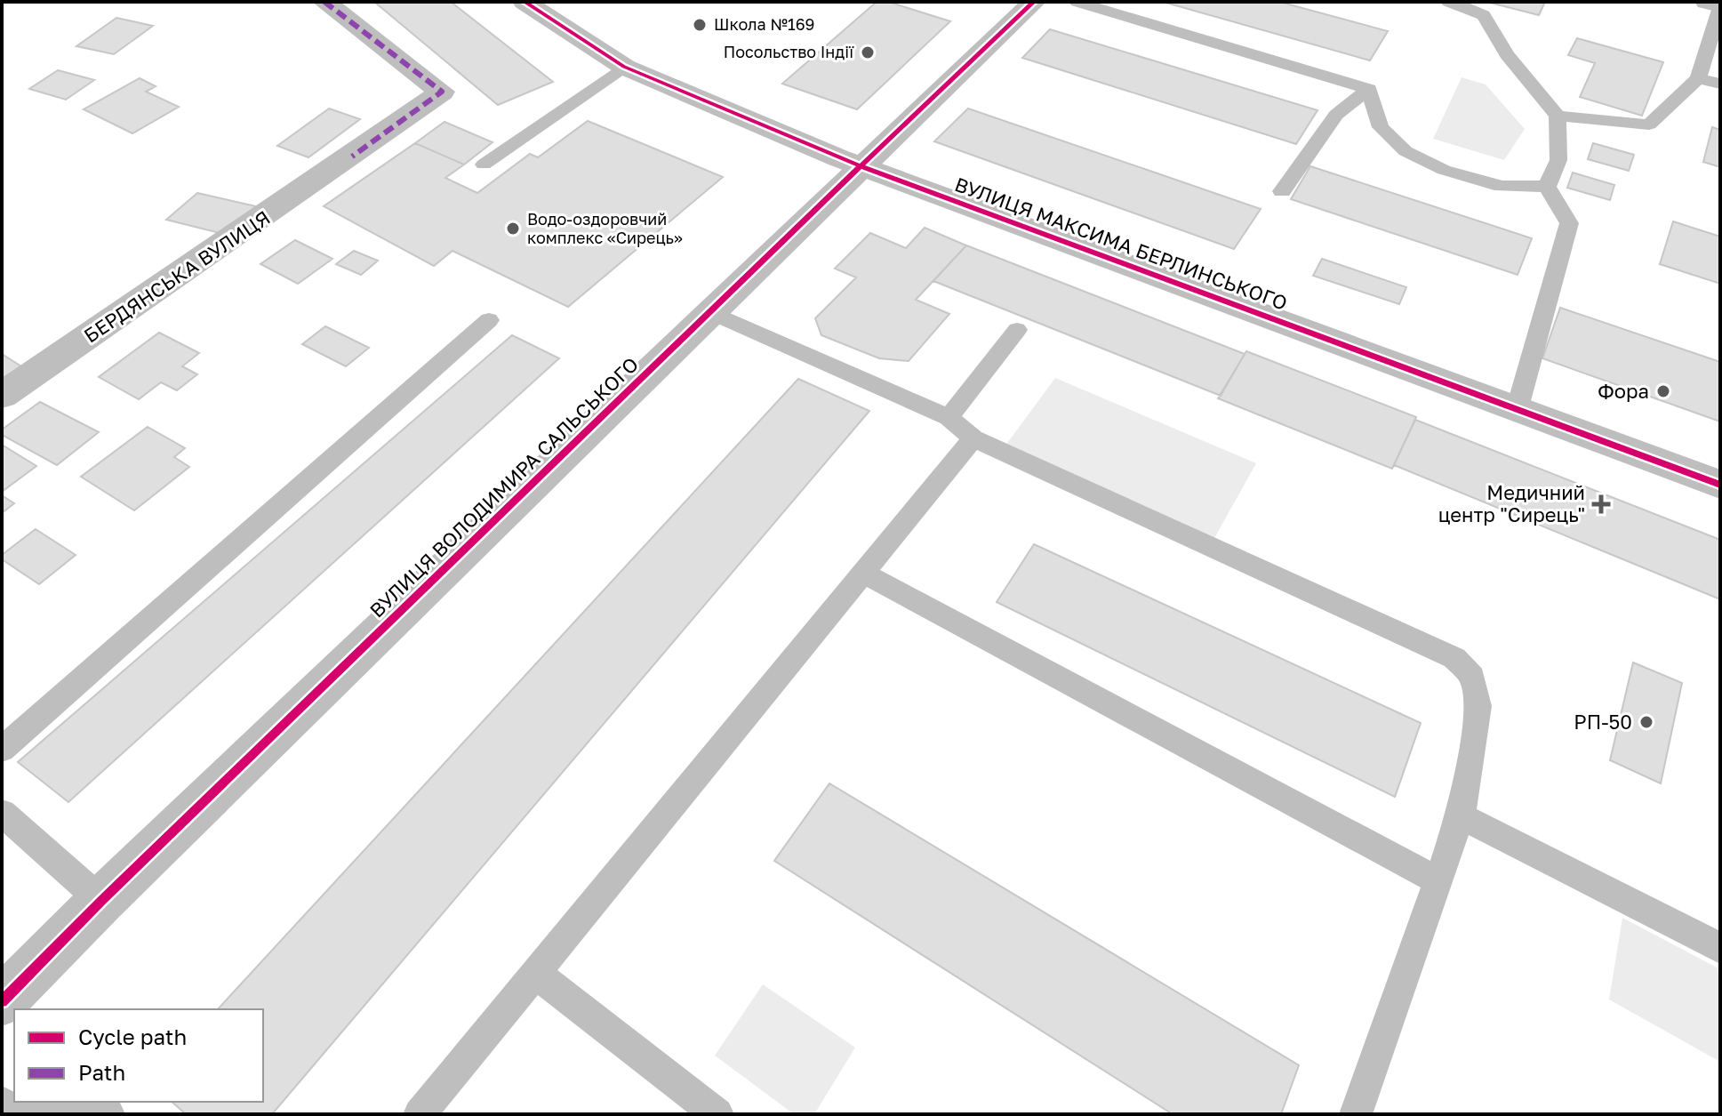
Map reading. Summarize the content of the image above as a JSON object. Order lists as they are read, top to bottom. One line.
{"streets":{"street":["ВУЛИЦЯ МАКСИМА БЕРЛИНСЬКОГО","БЕРДЯНСЬКА ВУЛИЦЯ","ВУЛИЦЯ ВОЛОДИМИРА САЛЬСЬКОГО"]},"crossings":[["ВУЛИЦЯ МАКСИМА БЕРЛИНСЬКОГО","ВУЛИЦЯ ВОЛОДИМИРА САЛЬСЬКОГО"]],"places":{"other":["Школа №169","Посольство Індії","Водо-оздоровчий комплекс «Сирець»","Фора","РП-50"],"health":["Медичний центр \"Сирець\""]},"legend":["Cycle path","Path"]}
